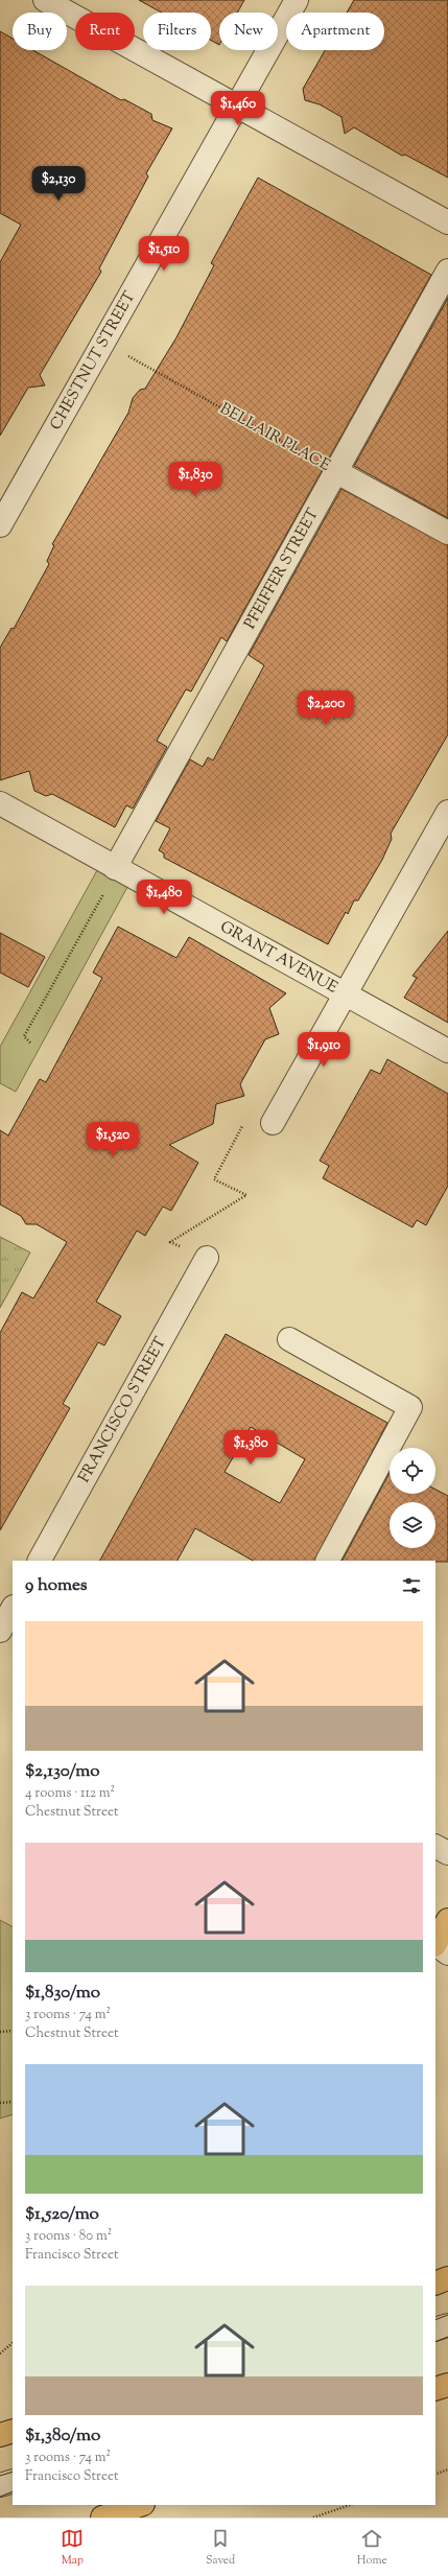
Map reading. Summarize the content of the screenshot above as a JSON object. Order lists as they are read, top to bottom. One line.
{"streets":{"street":["CHESTNUT STREET","BELLAIR PLACE","PFEIFFER STREET","GRANT AVENUE","FRANCISCO STREET"]},"crossings":[["CHESTNUT STREET","BELLAIR PLACE"],["BELLAIR PLACE","PFEIFFER STREET"],["PFEIFFER STREET","GRANT AVENUE"]],"page":{"chip":["Buy","Rent","Filters","New","Apartment"],"price":["$1,460","$2,130","$1,510","$1,830","$2,200","$1,480","$1,910","$1,520","$1,380"],"heading":"9 homes","list":[{"name":"$2,130/mo","note":"4 rooms · 112 m² · Chestnut Street"},{"name":"$1,830/mo","note":"3 rooms · 74 m² · Chestnut Street"},{"name":"$1,520/mo","note":"3 rooms · 80 m² · Francisco Street"},{"name":"$1,380/mo","note":"3 rooms · 74 m² · Francisco Street"}],"tabs":["Map","Saved","Home"]}}
